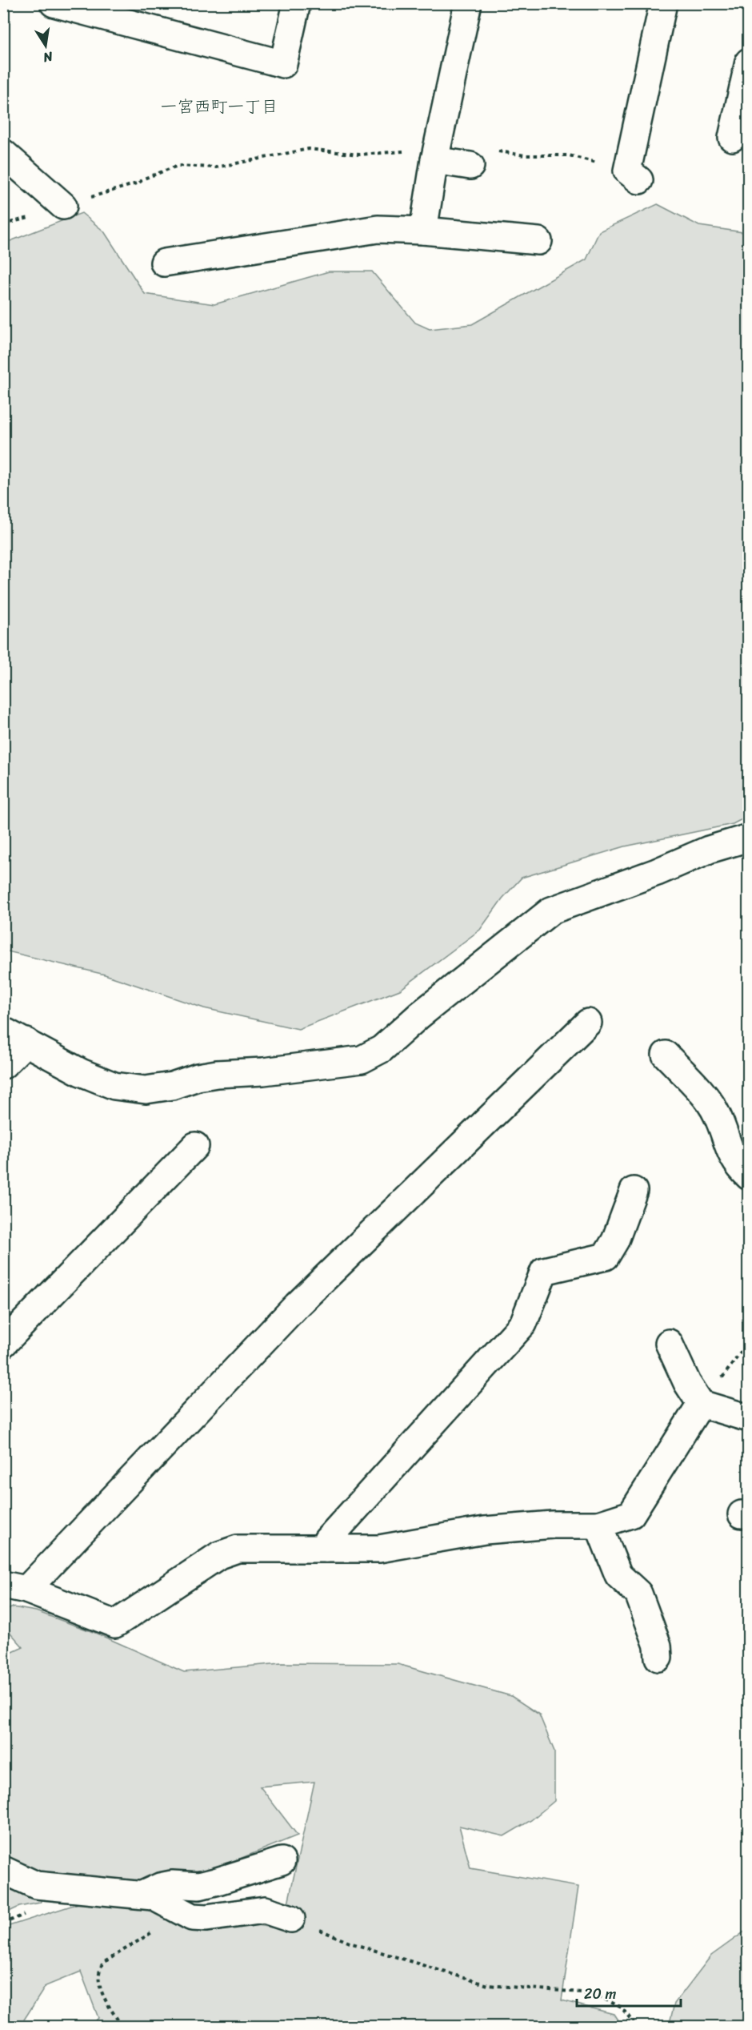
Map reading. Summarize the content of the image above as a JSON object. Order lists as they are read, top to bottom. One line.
{"districts":["一宮西町一丁目"],"scale_bar":"20 m","north":"bottom"}
